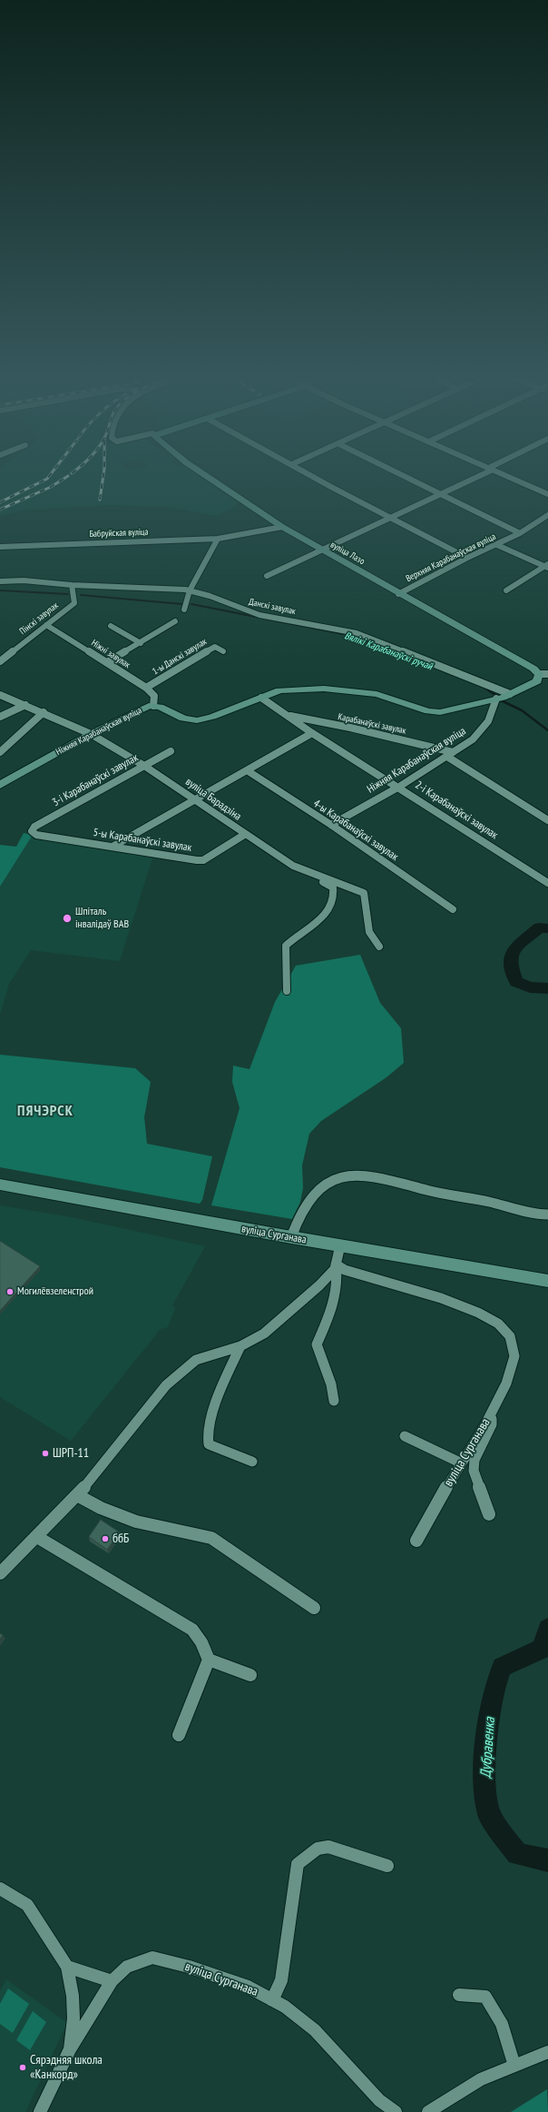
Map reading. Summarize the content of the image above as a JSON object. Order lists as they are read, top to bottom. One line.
{"streets":{"main road":["вуліца Лазо","Ніжняя Карабанаўская вуліца","вуліца Сурганава"],"street":["Бабруйская вуліца","Верхняя Карабанаўская вуліца","Данскі завулак","Пінскі завулак","Ніжні завулак","1-ы Данскі завулак","Карабанаўскі завулак","3-і Карабанаўскі завулак","вуліца Барадзіна","2-і Карабанаўскі завулак","4-ы Карабанаўскі завулак","5-ы Карабанаўскі завулак"]},"crossings":[["Бабруйская вуліца","вуліца Лазо"],["вуліца Лазо","Верхняя Карабанаўская вуліца"],["вуліца Лазо","Ніжняя Карабанаўская вуліца"],["Данскі завулак","Пінскі завулак"],["Данскі завулак","Ніжняя Карабанаўская вуліца"],["Пінскі завулак","Ніжні завулак"],["Ніжні завулак","1-ы Данскі завулак"],["Ніжні завулак","Ніжняя Карабанаўская вуліца"],["Карабанаўскі завулак","Ніжняя Карабанаўская вуліца"],["Карабанаўскі завулак","2-і Карабанаўскі завулак"],["Ніжняя Карабанаўская вуліца","вуліца Барадзіна"],["Ніжняя Карабанаўская вуліца","2-і Карабанаўскі завулак"],["Ніжняя Карабанаўская вуліца","4-ы Карабанаўскі завулак"],["3-і Карабанаўскі завулак","вуліца Барадзіна"],["3-і Карабанаўскі завулак","5-ы Карабанаўскі завулак"],["вуліца Барадзіна","5-ы Карабанаўскі завулак"]],"districts":["ПЯЧЭРСК"],"water":["Вялікі Карабанаўскі ручай","Дубравенка"],"places":["Шпіталь інвалідаў ВАВ","Могилёвзеленстрой","ШРП-11","ббБ","Сярэдняя школа «Канкорд»"]}
